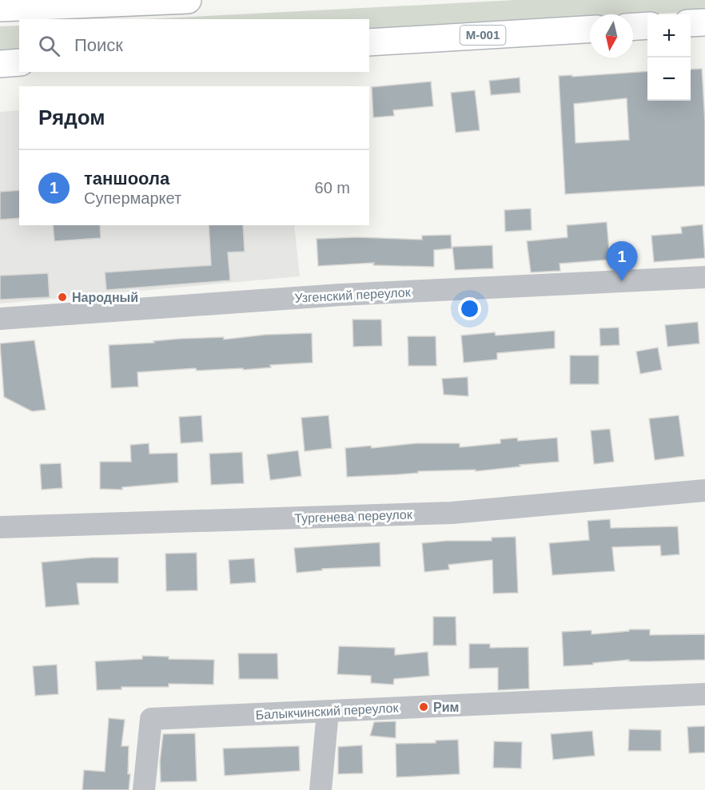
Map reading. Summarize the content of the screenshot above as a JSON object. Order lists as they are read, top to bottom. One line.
{"streets":{"main road":["М-001"],"street":["Узгенский переулок","Тургенева переулок","Балыкчинский переулок"]},"places":["Народный","Рим"],"north":"bottom","page":{"map_buttons":["+","−"],"search":"Поиск","heading":"Рядом","list":[{"mark":"1","name":"таншоола","note":"Супермаркет","value":"60 m"}],"pins":"1"}}
